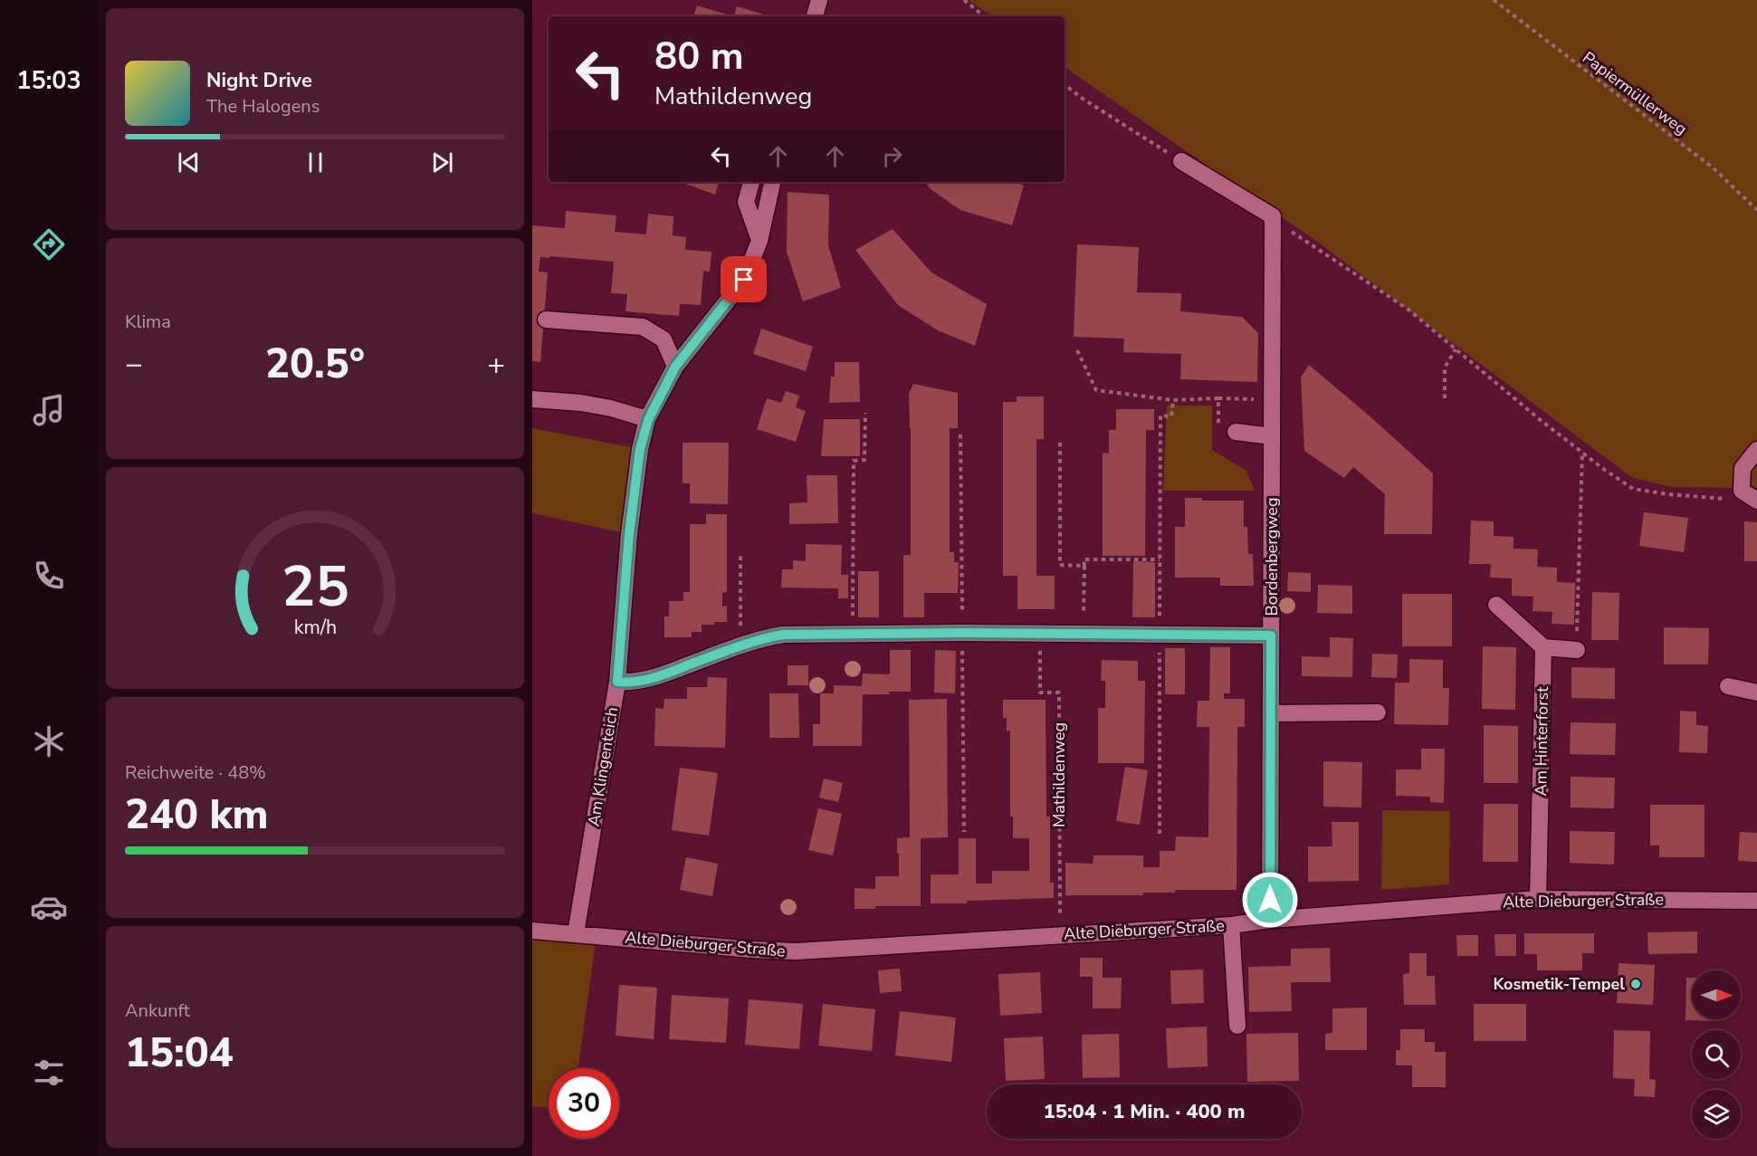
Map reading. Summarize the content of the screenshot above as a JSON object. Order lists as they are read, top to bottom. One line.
{"streets":{"street":["Bordenbergweg","Am Hinterforst","Am Klingenteich","Alte Dieburger Straße"],"path":["Papiermüllerweg","Mathildenweg"]},"crossings":[["Bordenbergweg","Alte Dieburger Straße"],["Am Hinterforst","Alte Dieburger Straße"],["Am Klingenteich","Alte Dieburger Straße"],["Mathildenweg","Alte Dieburger Straße"]],"places":["Kosmetik-Tempel"],"north":"right","page":{"tabs":"15:03","turn":["80 m","Mathildenweg"],"song":["Night Drive","The Halogens"],"tile":["Klima",["Reichweite · 48%","240 km"],["Ankunft","15:04"]],"heat":["−","20.5°","+"],"limit":"30","trip":"15:04 · 1 Min. · 400 m","gauge":["25","km/h"]}}
